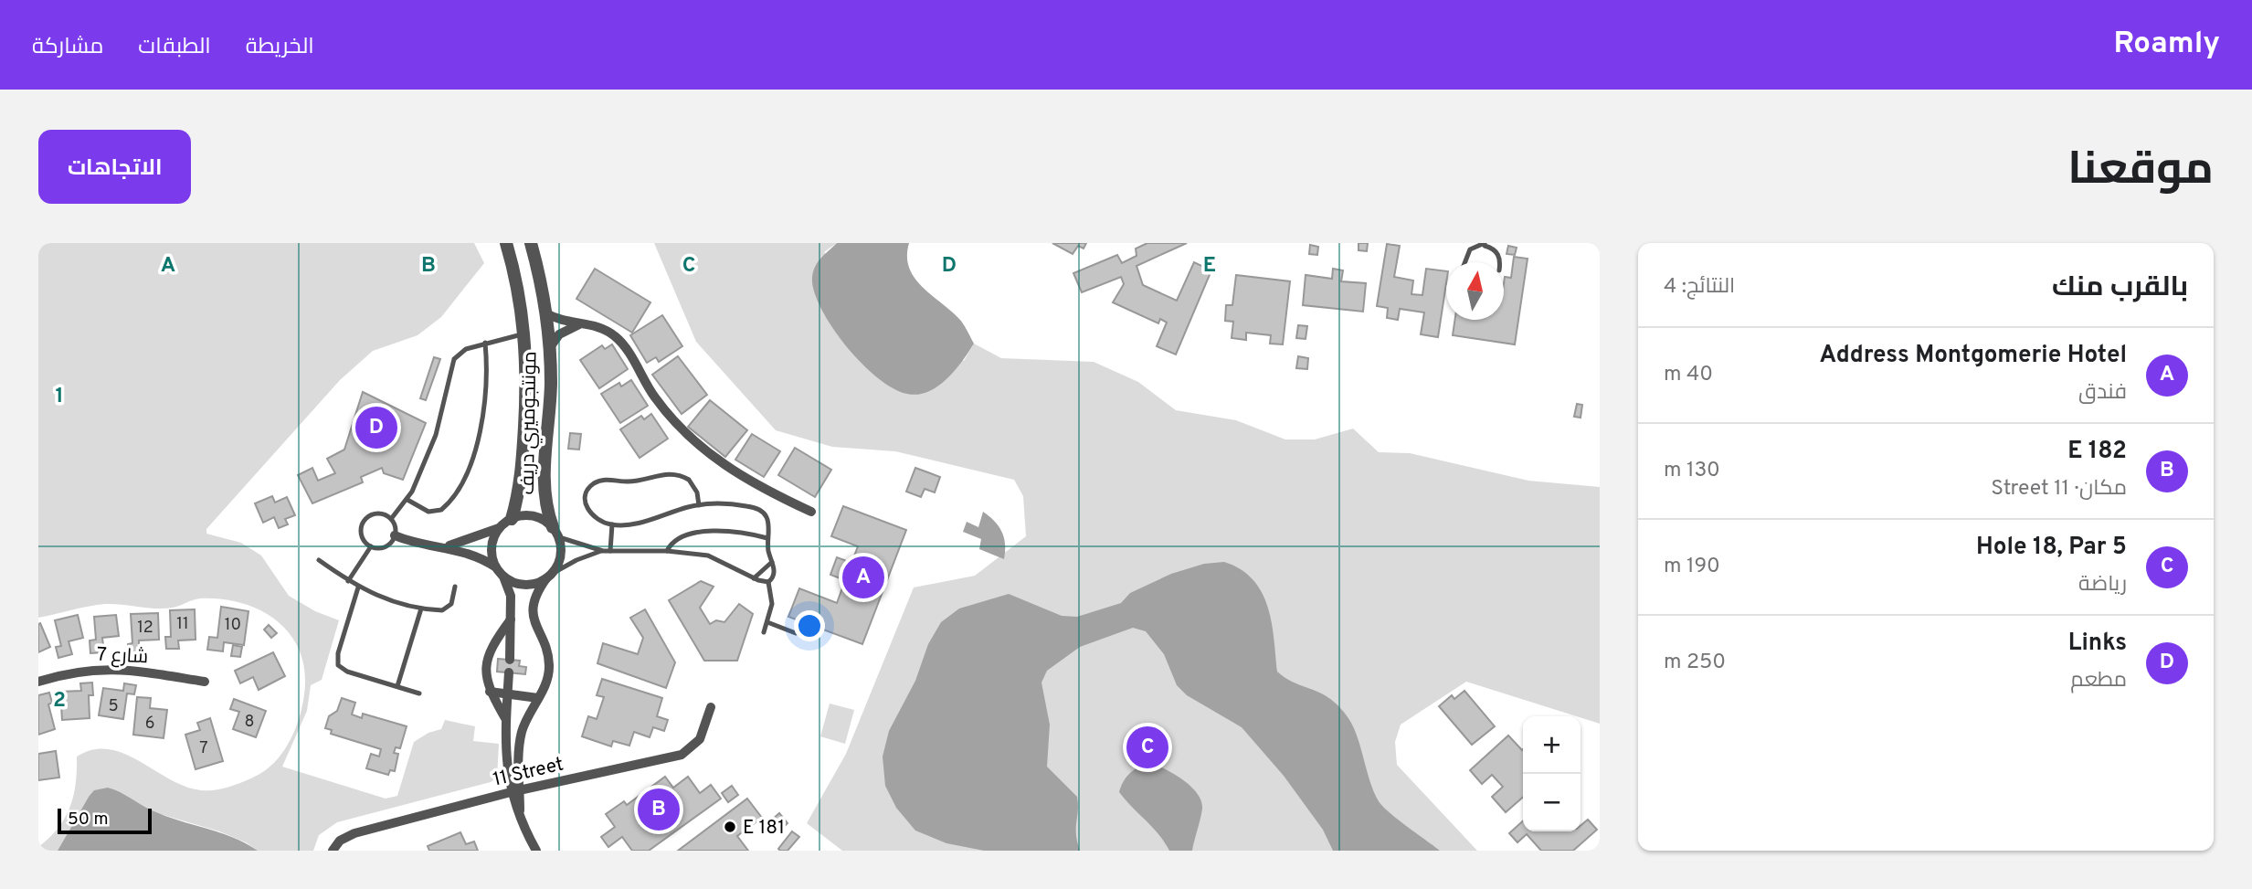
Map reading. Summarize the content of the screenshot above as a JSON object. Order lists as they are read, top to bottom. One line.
{"streets":{"street":["مونتجوميري دريف","شارع 7","11 Street"]},"places":["E 181"],"house_numbers":["11","10","12","5","8","6","7"],"scale_bar":"50 m","north":"top","page":{"header":"Roamly","nav":["الخريطة","الطبقات","مشاركة"],"title":"موقعنا","buttons":"الاتجاهات","heading":["بالقرب منك","النتائج: 4"],"list":[{"mark":"A","name":"Address Montgomerie Hotel","note":"فندق","value":"40 m"},{"mark":"B","name":"E 182","note":"مكان · 11 Street","value":"130 m"},{"mark":"C","name":"Hole 18, Par 5","note":"رياضة","value":"190 m"},{"mark":"D","name":"Links","note":"مطعم","value":"250 m"}],"pins":["D","A","C","B"],"map_buttons":["+","−"],"scale":"50 m"},"grid":{"columns":["A","B","C","D","E"],"rows":["1","2"]}}
